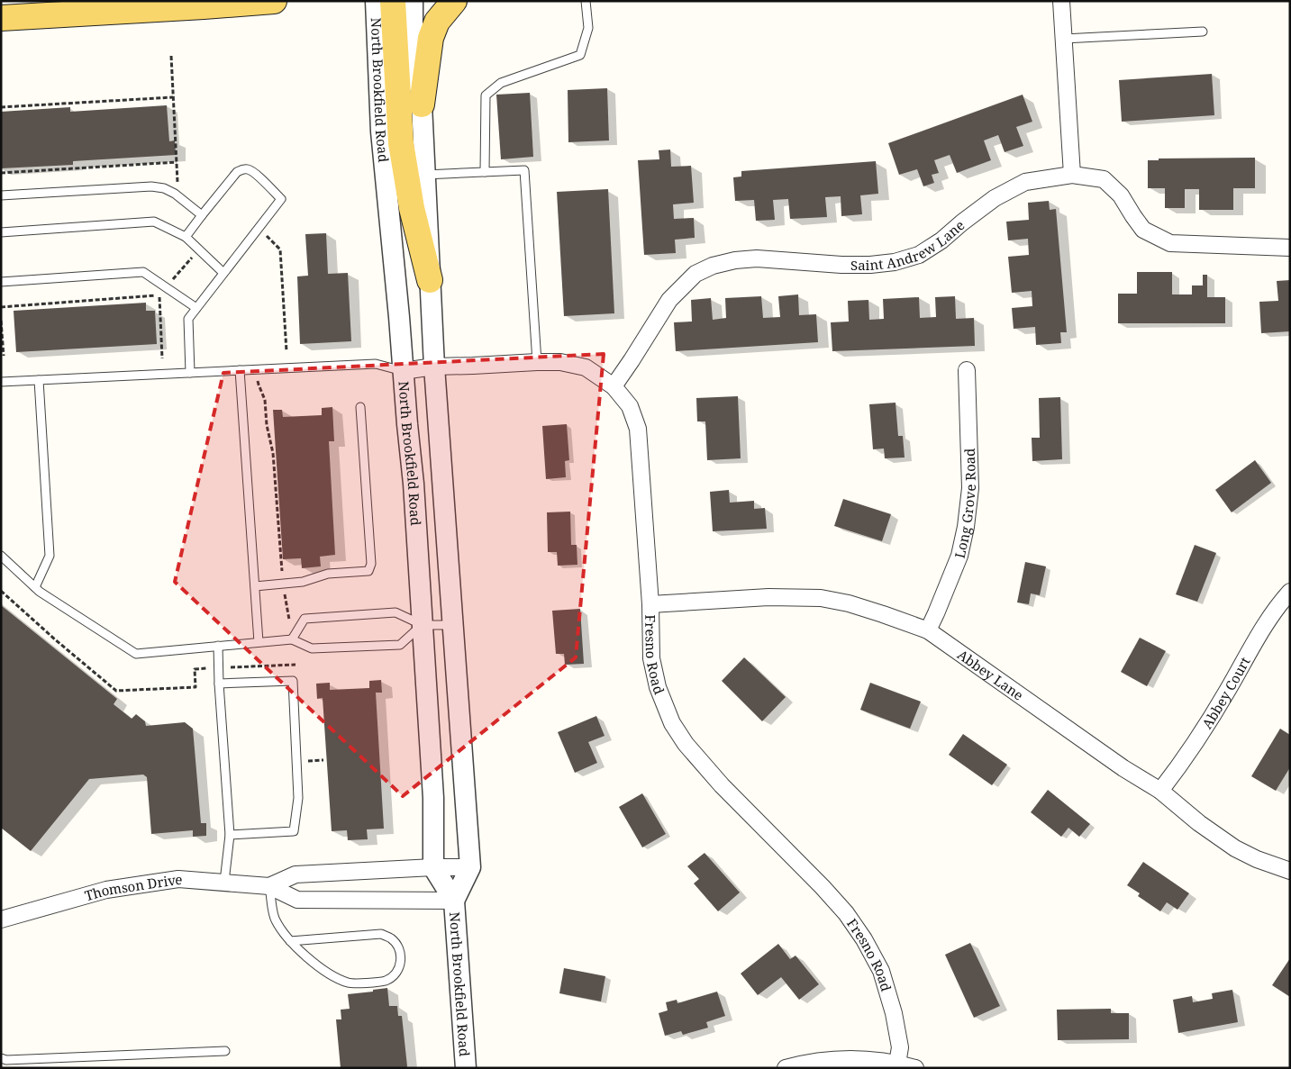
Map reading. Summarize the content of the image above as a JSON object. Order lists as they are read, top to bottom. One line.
{"streets":{"street":["North Brookfield Road","Saint Andrew Lane","Long Grove Road","Fresno Road","Abbey Lane","Abbey Court","Thomson Drive"]},"crossings":[["North Brookfield Road","Fresno Road"],["North Brookfield Road","Thomson Drive"],["Saint Andrew Lane","Fresno Road"],["Long Grove Road","Abbey Lane"],["Fresno Road","Abbey Lane"],["Abbey Lane","Abbey Court"]]}
